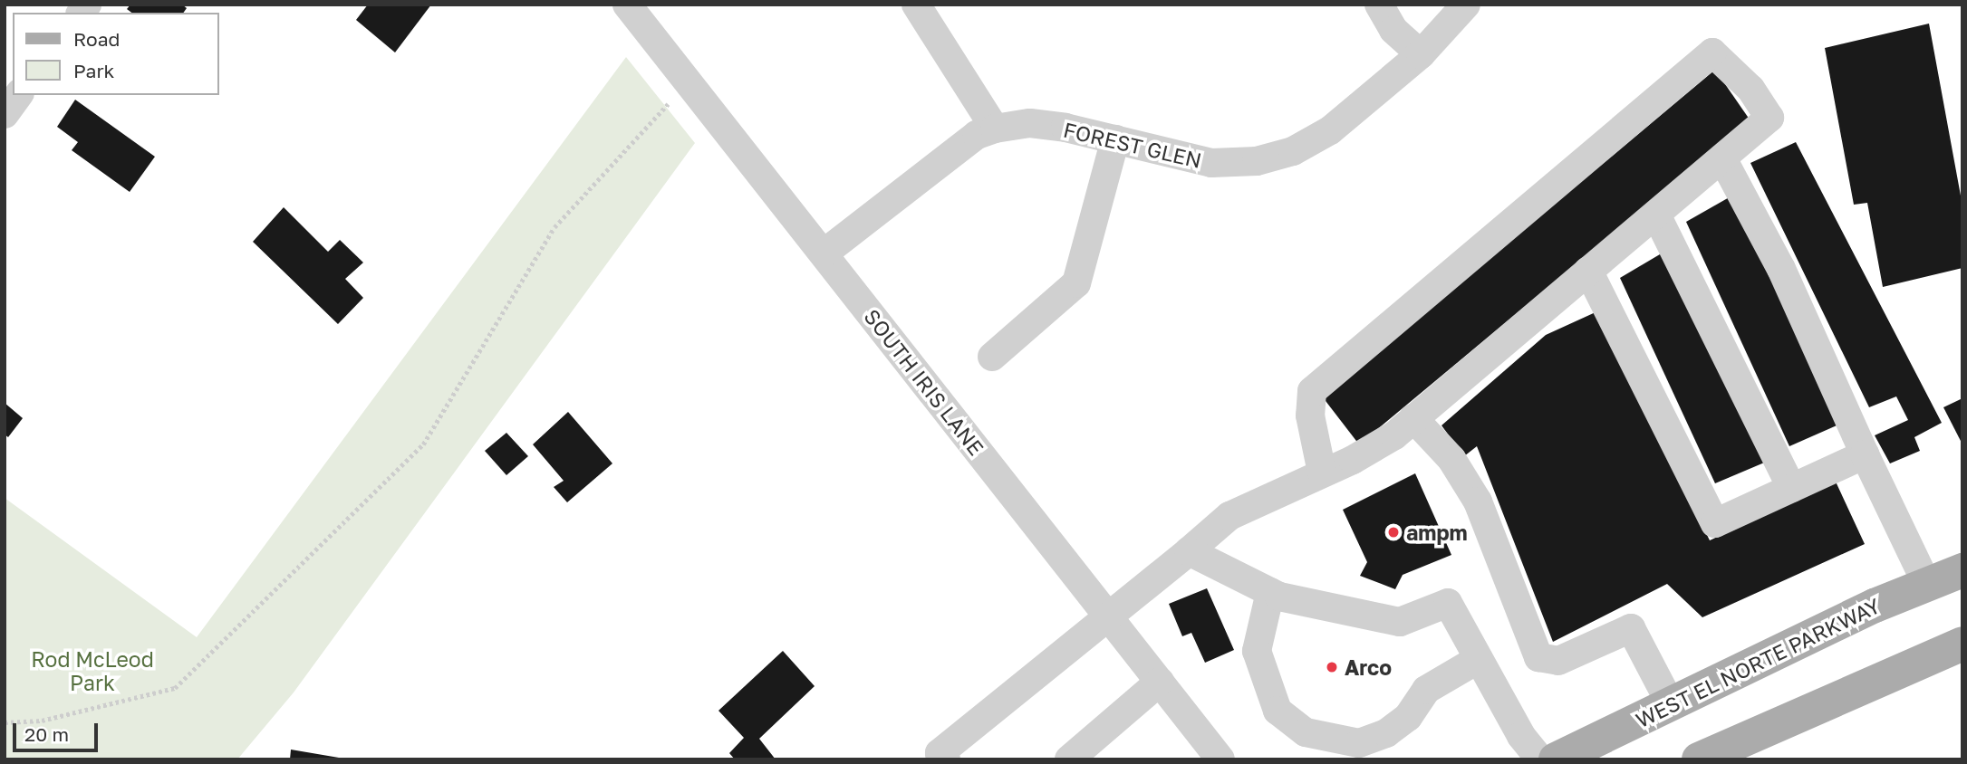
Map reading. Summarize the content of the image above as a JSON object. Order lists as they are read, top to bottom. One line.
{"streets":{"main road":["WEST EL NORTE PARKWAY"],"street":["FOREST GLEN","SOUTH IRIS LANE"]},"crossings":[["FOREST GLEN","SOUTH IRIS LANE"]],"parks":["Rod McLeod Park"],"places":["ampm","Arco"],"legend":["Road","Park"],"scale_bar":"20 m"}
